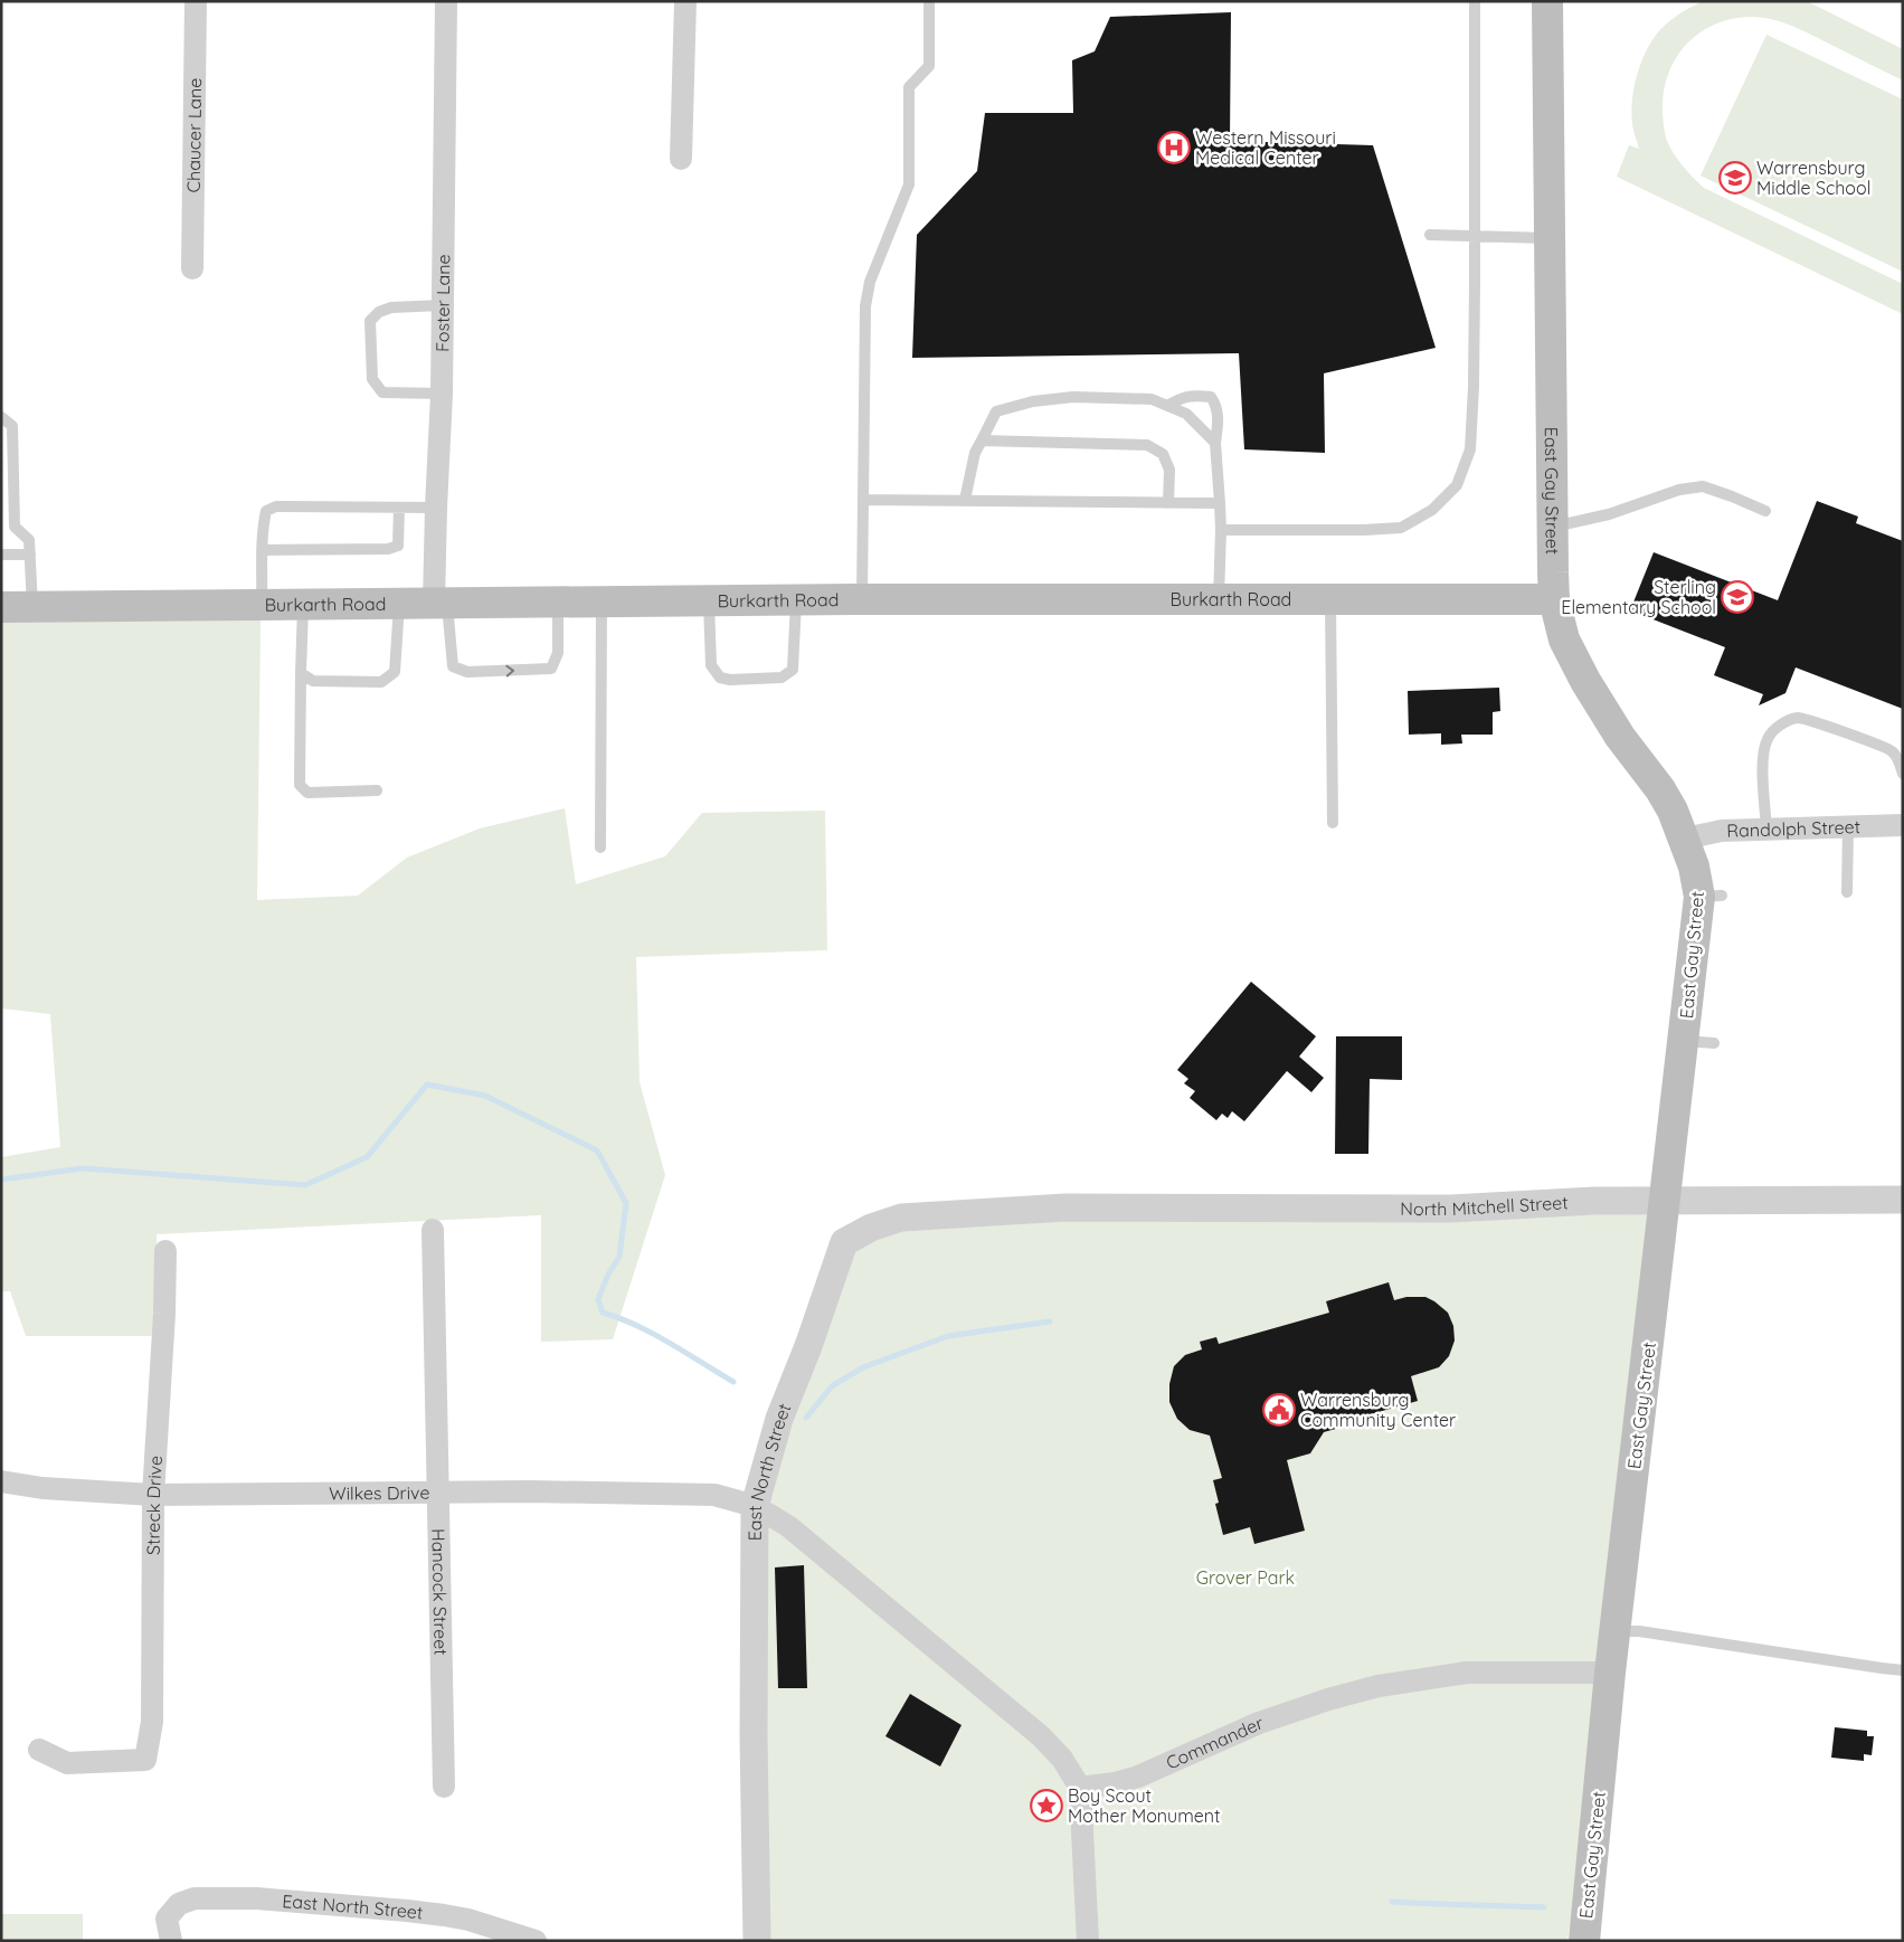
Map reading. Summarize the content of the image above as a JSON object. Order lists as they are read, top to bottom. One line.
{"streets":{"main road":["East Gay Street","Burkarth Road"],"street":["Chaucer Lane","Foster Lane","Randolph Street","North Mitchell Street","East North Street","Wilkes Drive","Streck Drive","Hancock Street","Commander"]},"crossings":[["Foster Lane","Burkarth Road"],["East Gay Street","Burkarth Road"],["East Gay Street","Randolph Street"],["East Gay Street","North Mitchell Street"],["East Gay Street","Commander"],["North Mitchell Street","East North Street"],["East North Street","Wilkes Drive"],["Wilkes Drive","Streck Drive"],["Wilkes Drive","Hancock Street"]],"parks":["Grover Park"],"places":{"hospital":["Western Missouri Medical Center"],"school or university":["Warrensburg Middle School","Sterling Elementary School"],"public building":["Warrensburg Community Center"],"place":["Boy Scout Mother Monument"]}}
